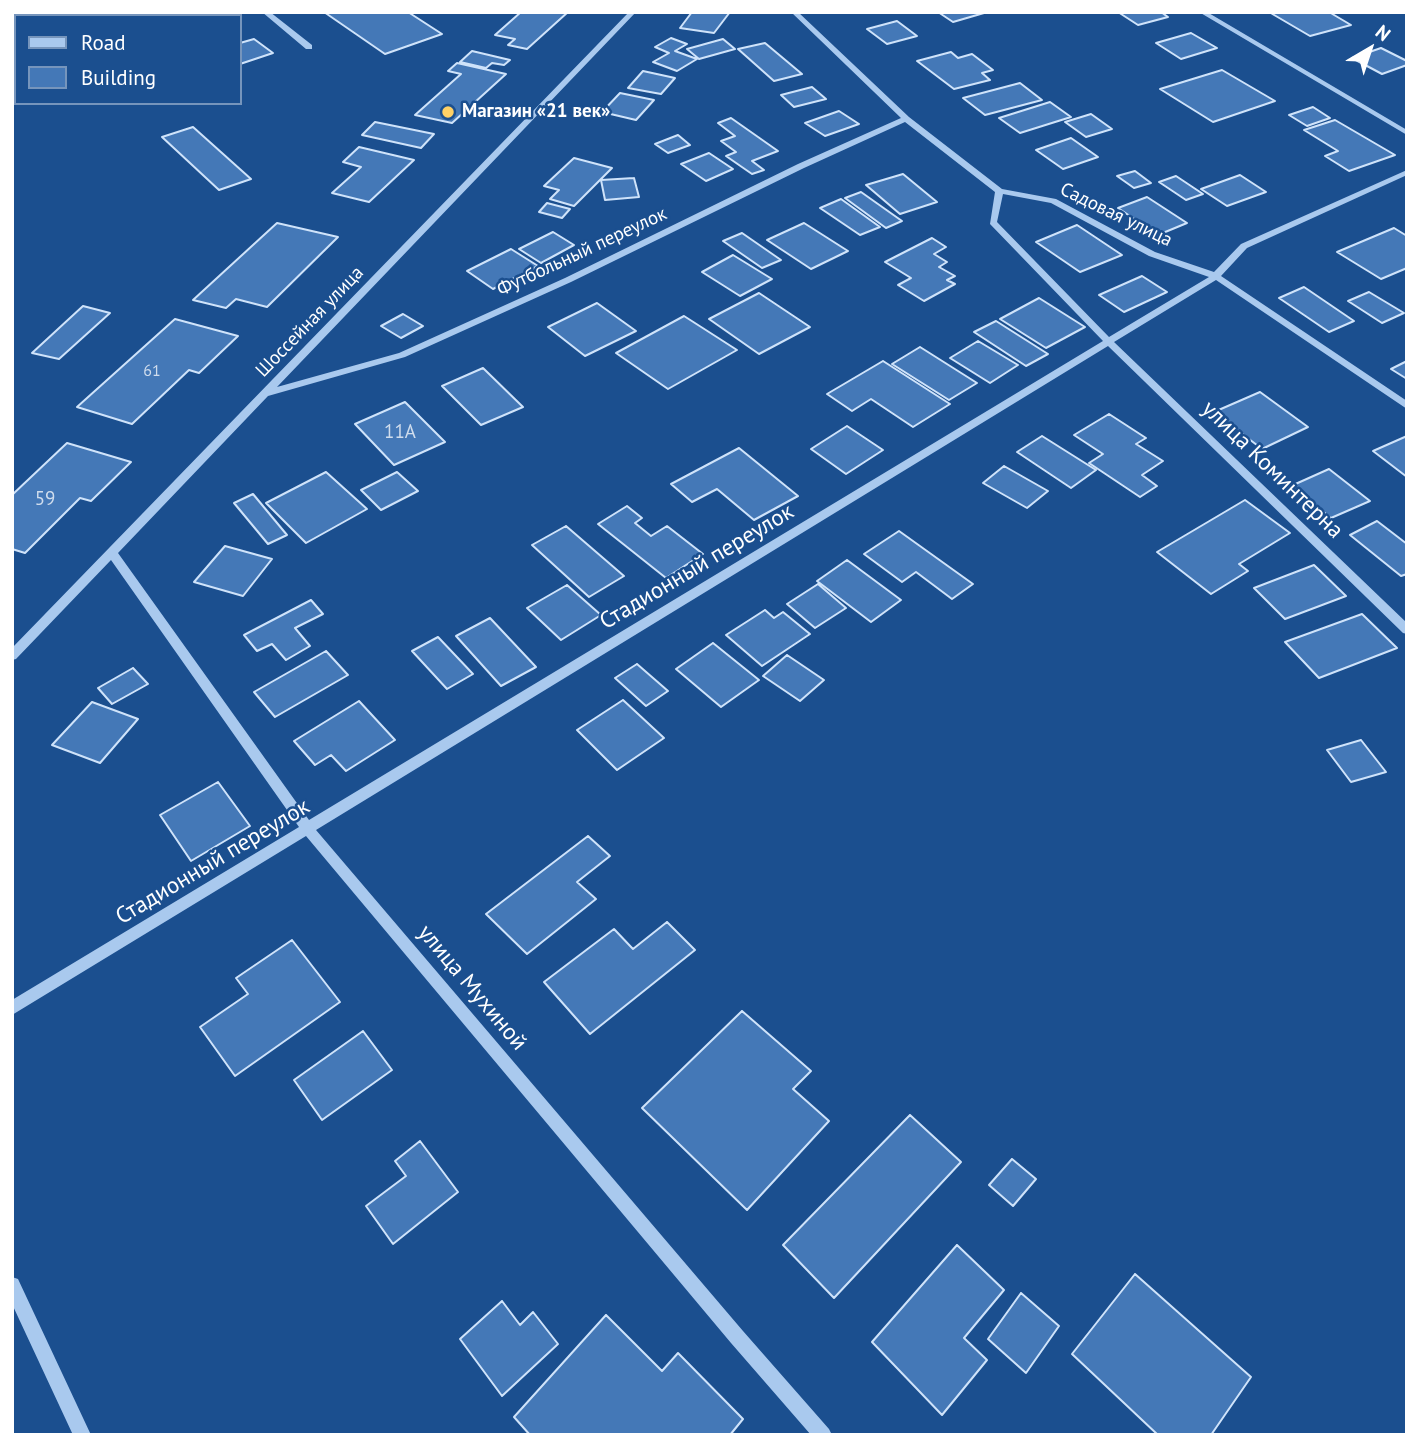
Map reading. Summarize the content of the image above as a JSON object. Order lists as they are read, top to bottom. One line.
{"streets":{"street":["Садовая улица","Футбольный переулок","Шоссейная улица","улица Коминтерна","Стадионный переулок","улица Мухиной"]},"crossings":[["Садовая улица","Футбольный переулок"],["Садовая улица","улица Коминтерна"],["Садовая улица","Стадионный переулок"],["Футбольный переулок","Шоссейная улица"],["Шоссейная улица","улица Мухиной"],["улица Коминтерна","Стадионный переулок"],["Стадионный переулок","улица Мухиной"]],"places":["Магазин «21 век»"],"house_numbers":["61","11А","59"],"legend":["Road","Building"],"north":"top right"}
